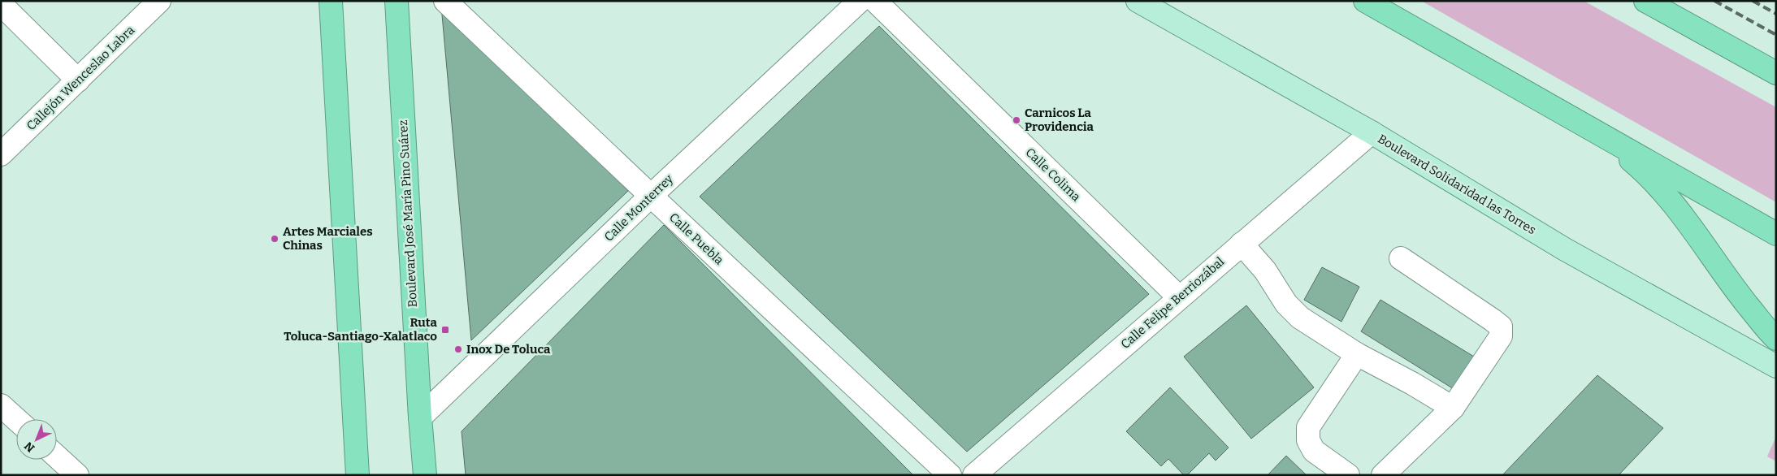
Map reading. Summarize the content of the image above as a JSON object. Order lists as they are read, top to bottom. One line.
{"streets":{"highway":["Boulevard José María Pino Suárez"],"main road":["Boulevard Solidaridad las Torres"],"street":["Callejón Wenceslao Labra","Calle Colima","Calle Monterrey","Calle Puebla","Calle Felipe Berriozábal"]},"crossings":[["Calle Colima","Calle Felipe Berriozábal"],["Boulevard Solidaridad las Torres","Calle Felipe Berriozábal"],["Calle Monterrey","Boulevard José María Pino Suárez"],["Calle Monterrey","Calle Puebla"]],"places":{"other":["Carnicos La Providencia","Artes Marciales Chinas","Inox De Toluca"],"transit":["Ruta Toluca-Santiago-Xalatlaco"]},"north":"bottom left"}
